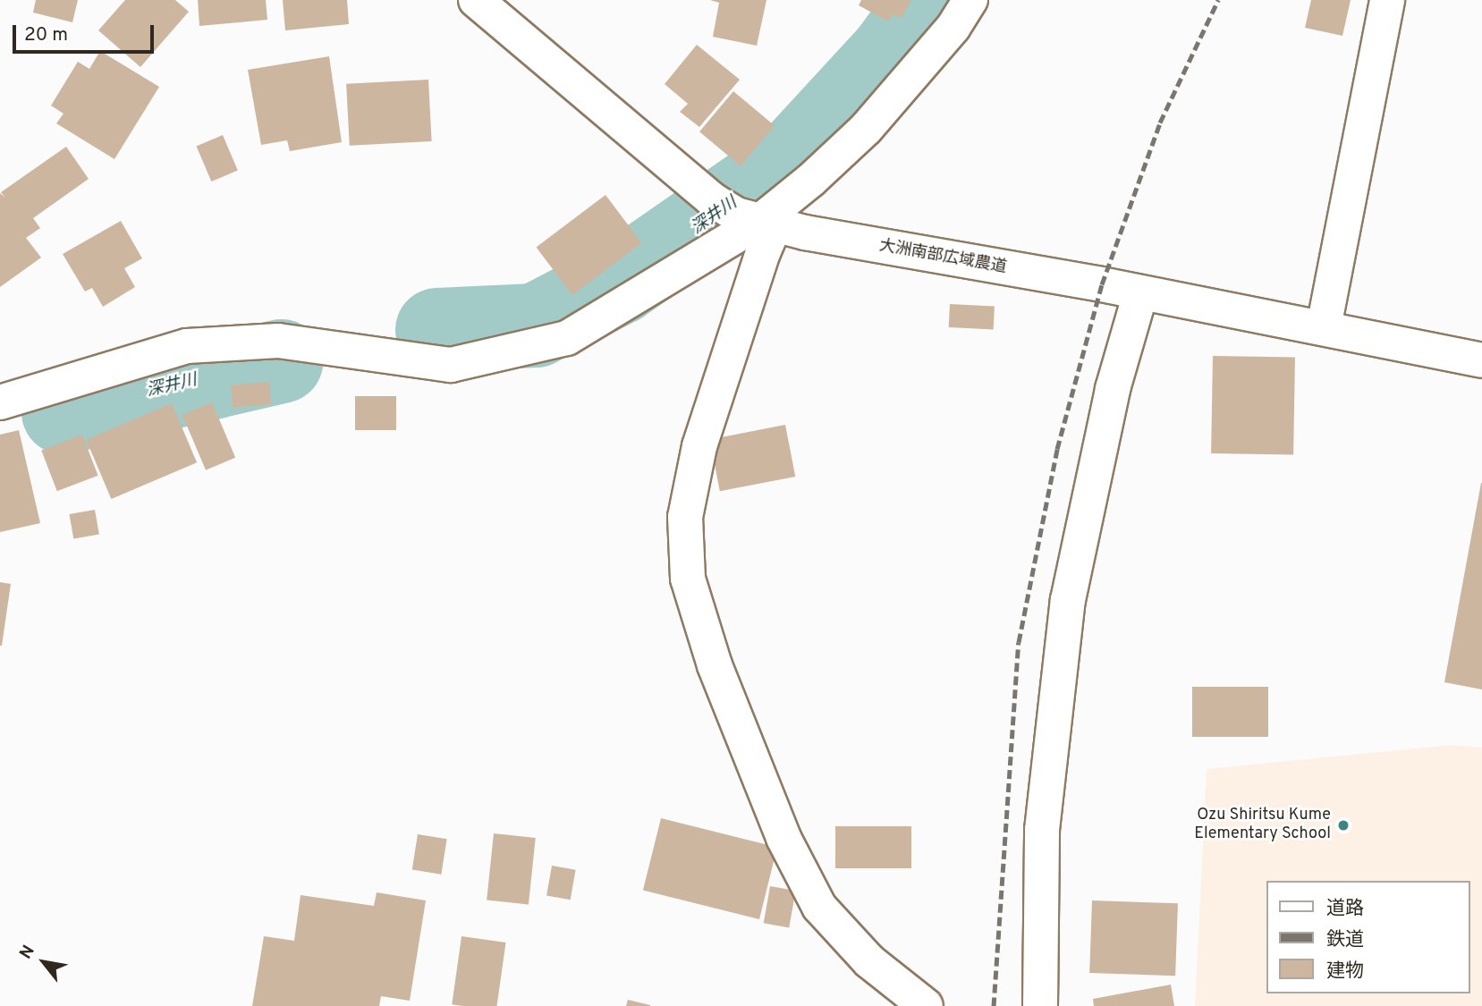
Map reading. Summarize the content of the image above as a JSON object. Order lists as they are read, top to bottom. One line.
{"streets":{"street":["大洲南部広域農道"]},"water":["深井川"],"places":["Ozu Shiritsu Kume Elementary School"],"legend":["道路","鉄道","建物"],"scale_bar":"20 m","north":"top left"}
